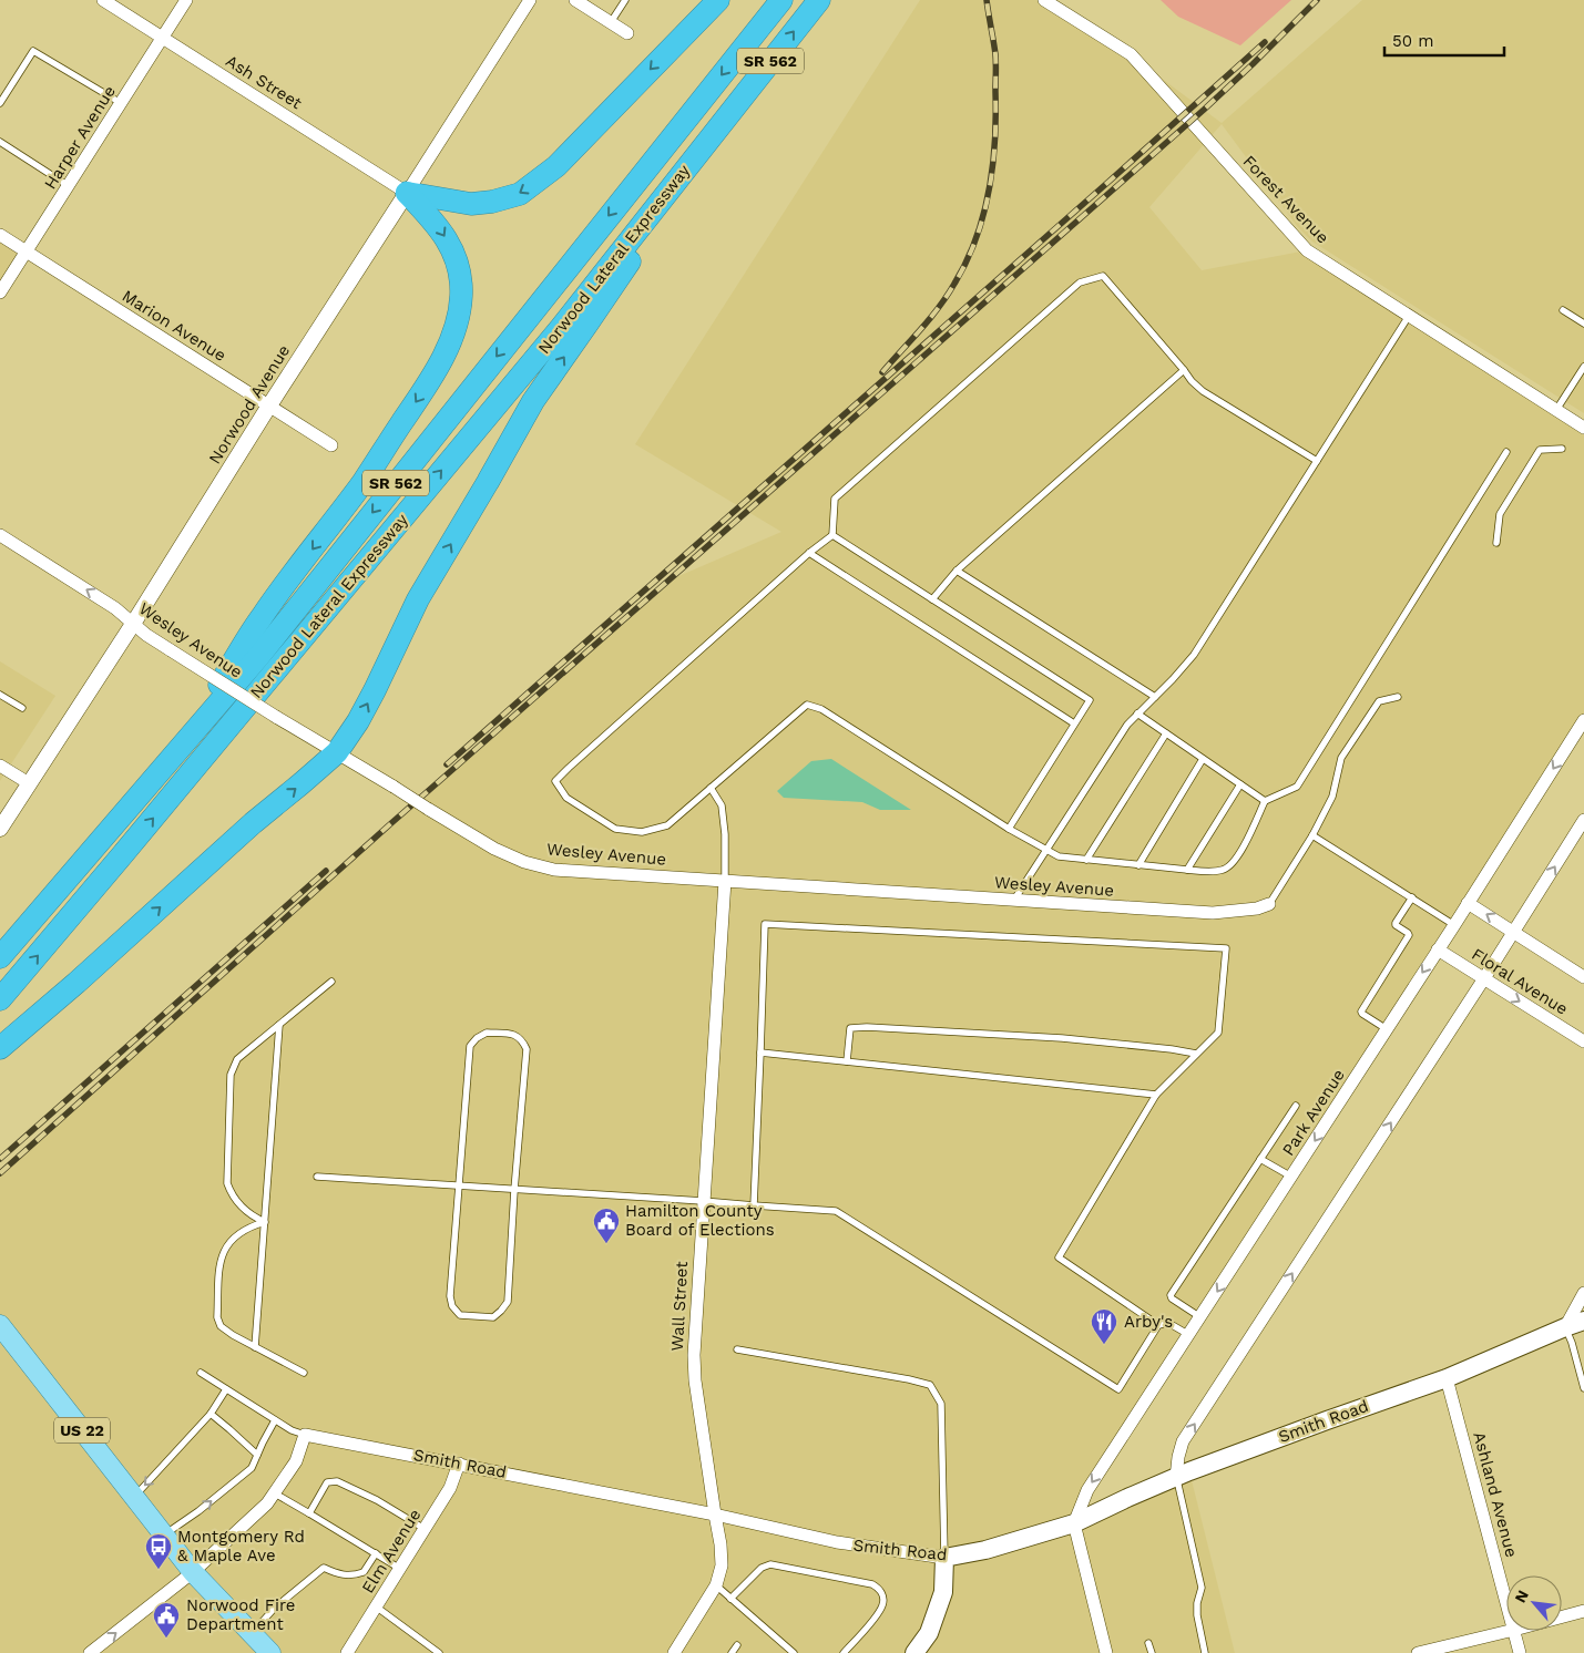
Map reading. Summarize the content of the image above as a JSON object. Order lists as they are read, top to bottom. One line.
{"streets":{"highway":["SR 562","Norwood Lateral Expressway"],"main road":["Smith Road","US 22"],"street":["Ash Street","Harper Avenue","Forest Avenue","Marion Avenue","Norwood Avenue","Wesley Avenue","Floral Avenue","Park Avenue","Wall Street","Ashland Avenue","Elm Avenue"]},"crossings":[["Ash Street","Harper Avenue"],["Ash Street","Norwood Avenue"],["Harper Avenue","Marion Avenue"],["Marion Avenue","Norwood Avenue"],["Norwood Avenue","Wesley Avenue"],["Wesley Avenue","Wall Street"],["Floral Avenue","Park Avenue"],["Park Avenue","Smith Road"],["Wall Street","Smith Road"],["Smith Road","Ashland Avenue"],["Smith Road","Elm Avenue"]],"places":{"public building":["Hamilton County Board of Elections","Norwood Fire Department"],"restaurant":["Arby's"],"bus stop":["Montgomery Rd & Maple Ave"]},"scale_bar":"50 m","north":"top left"}
